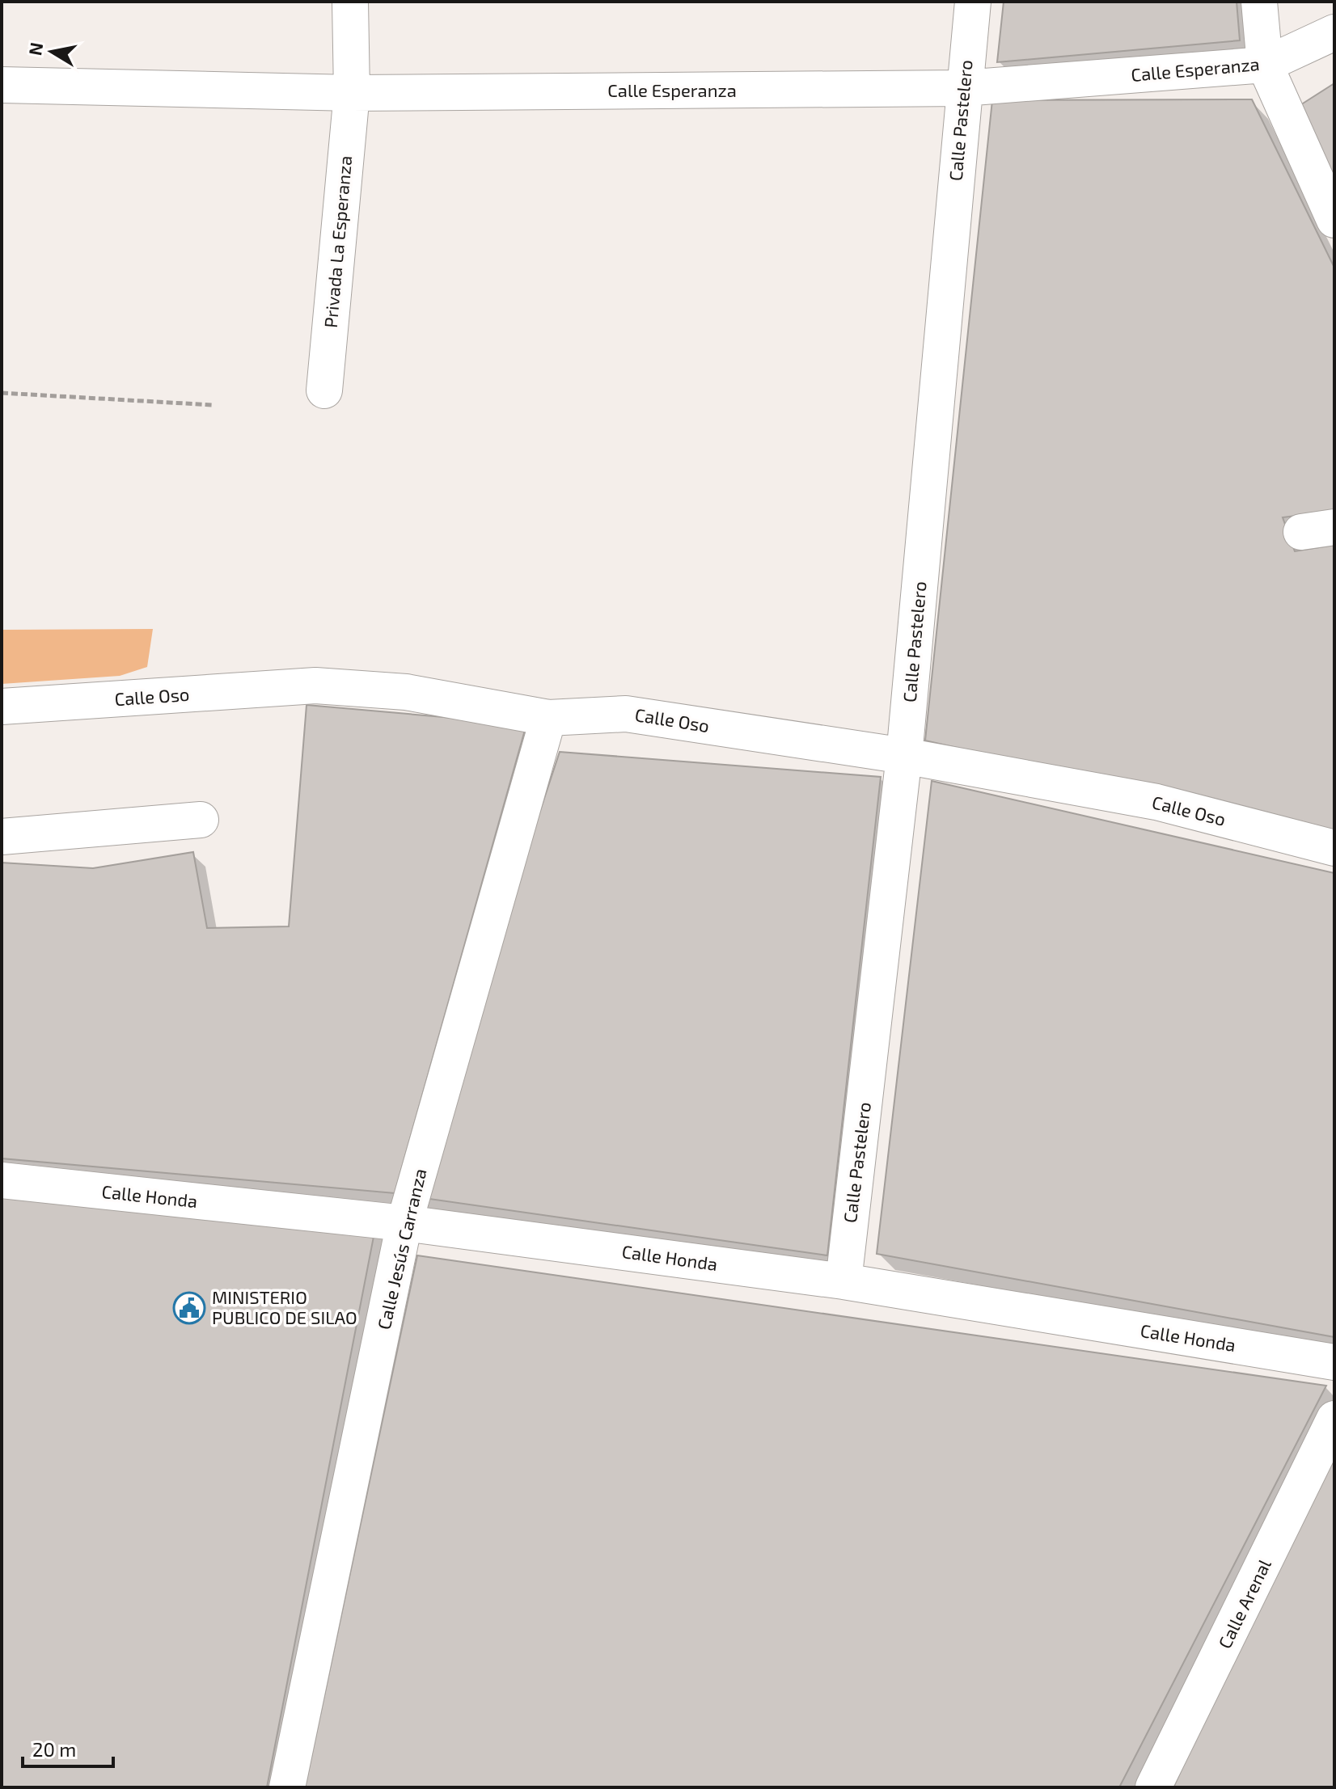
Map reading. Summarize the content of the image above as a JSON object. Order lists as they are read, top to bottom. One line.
{"streets":{"street":["Calle Esperanza","Calle Pastelero","Privada La Esperanza","Calle Oso","Calle Honda","Calle Jesús Carranza","Calle Arenal"]},"crossings":[["Calle Esperanza","Calle Pastelero"],["Calle Esperanza","Privada La Esperanza"],["Calle Pastelero","Calle Oso"],["Calle Pastelero","Calle Honda"],["Calle Oso","Calle Jesús Carranza"],["Calle Honda","Calle Jesús Carranza"]],"places":{"public building":["MINISTERIO PUBLICO DE SILAO"]},"scale_bar":"20 m","north":"left"}
